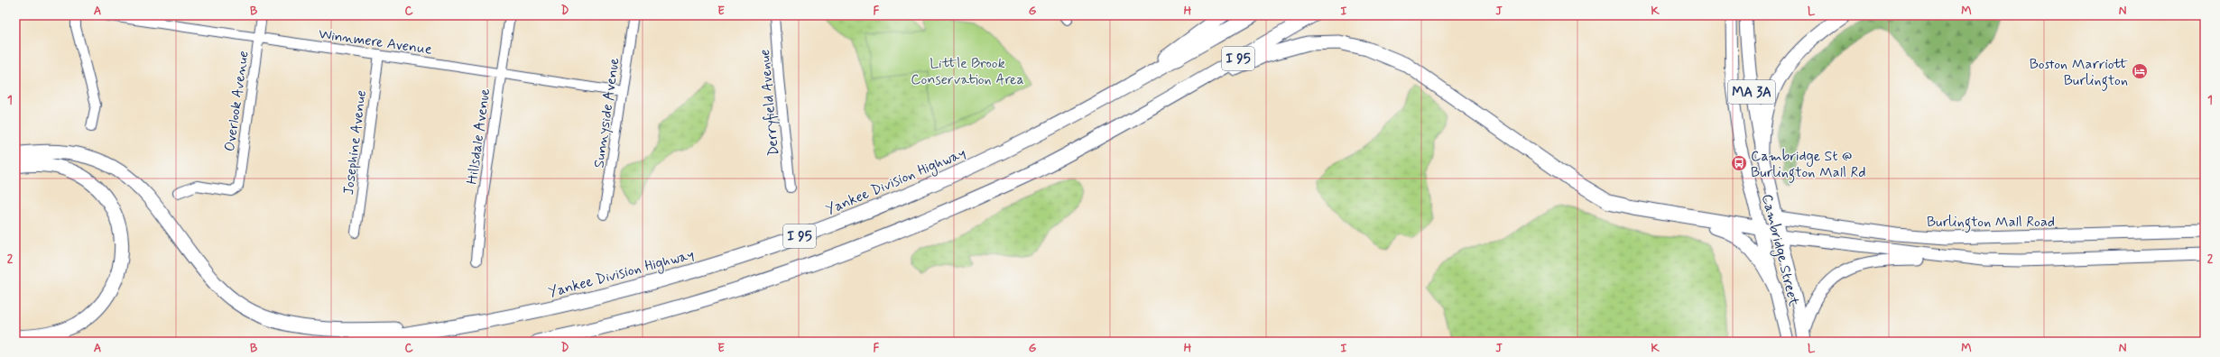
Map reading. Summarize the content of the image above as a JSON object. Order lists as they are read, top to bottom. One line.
{"streets":{"highway":["I 95","Yankee Division Highway"],"main road":["MA 3A","Burlington Mall Road","Cambridge Street"],"street":["Winnmere Avenue","Overlook Avenue","Derryfield Avenue","Sunnyside Avenue","Hillsdale Avenue","Josephine Avenue"]},"crossings":[["Winnmere Avenue","Overlook Avenue"],["Winnmere Avenue","Sunnyside Avenue"],["Winnmere Avenue","Hillsdale Avenue"],["Winnmere Avenue","Josephine Avenue"],["Burlington Mall Road","Cambridge Street"]],"parks":["Little Brook Conservation Area"],"places":{"hotel":["Boston Marriott Burlington"],"bus stop":["Cambridge St @ Burlington Mall Rd"]},"grid":{"columns":["A","B","C","D","E","F","G","H","I","J","K","L","M","N"],"rows":["1","2"]}}
